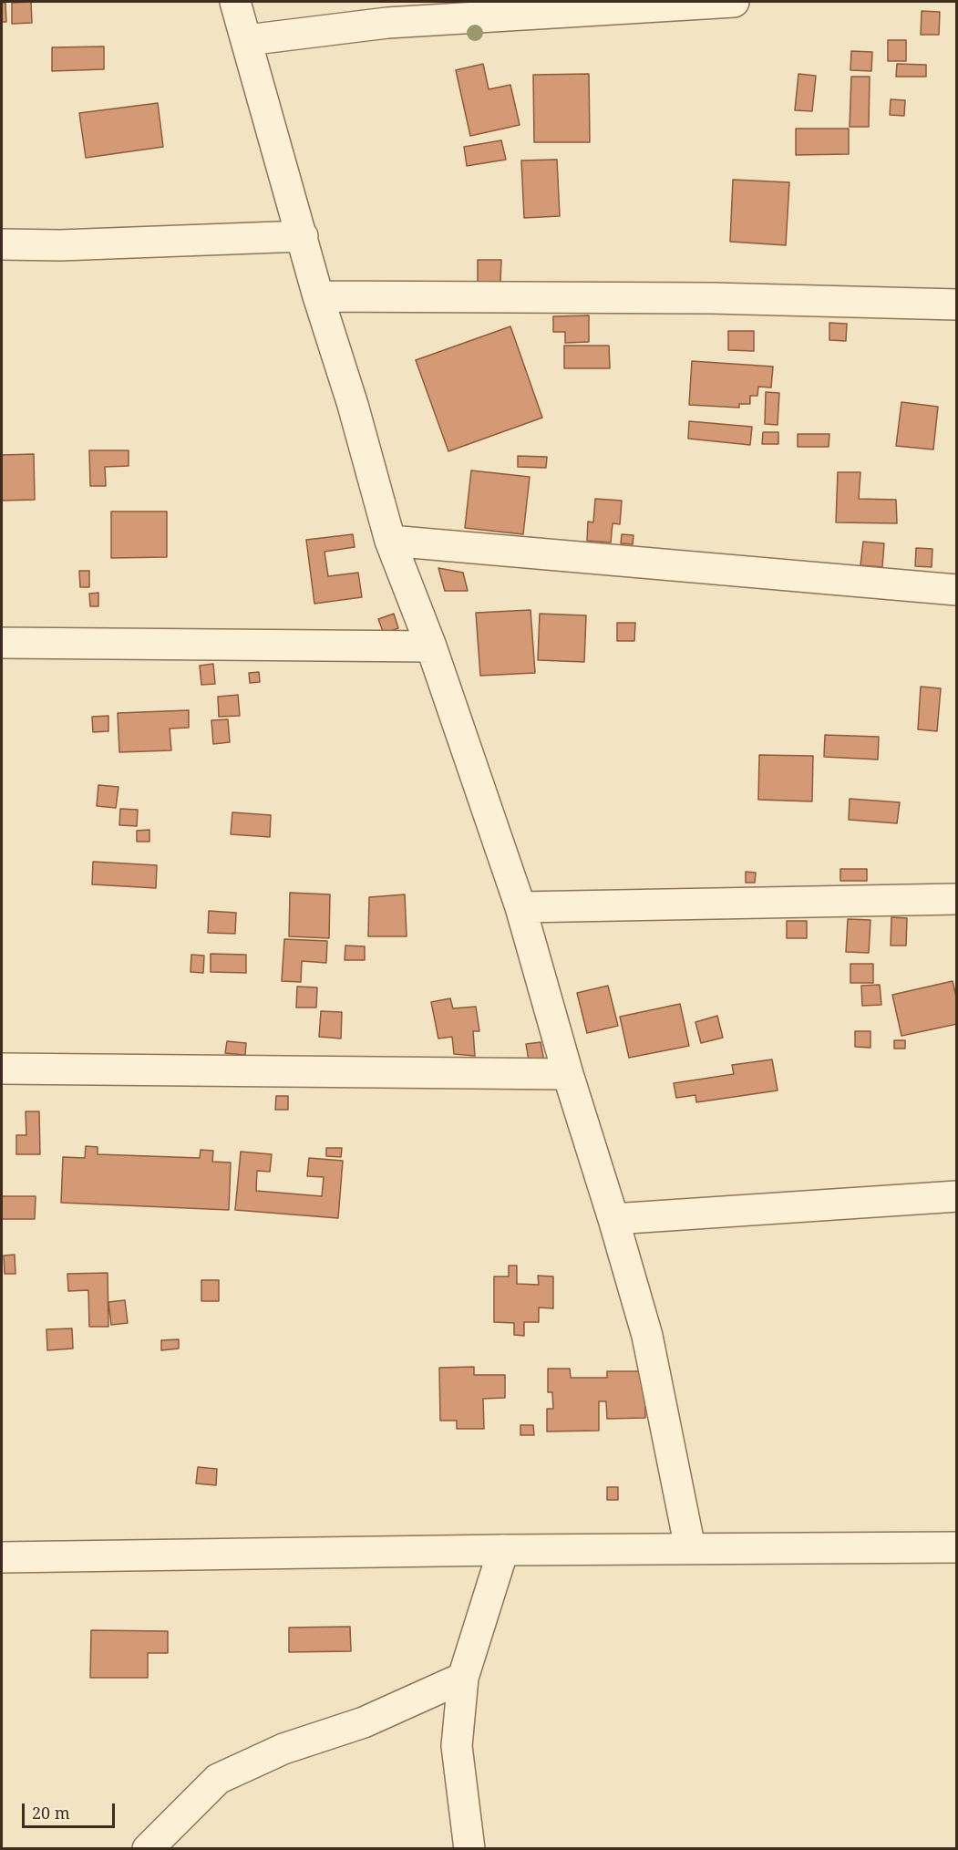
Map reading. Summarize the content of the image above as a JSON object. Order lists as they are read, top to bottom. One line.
{"scale_bar":"20 m"}
